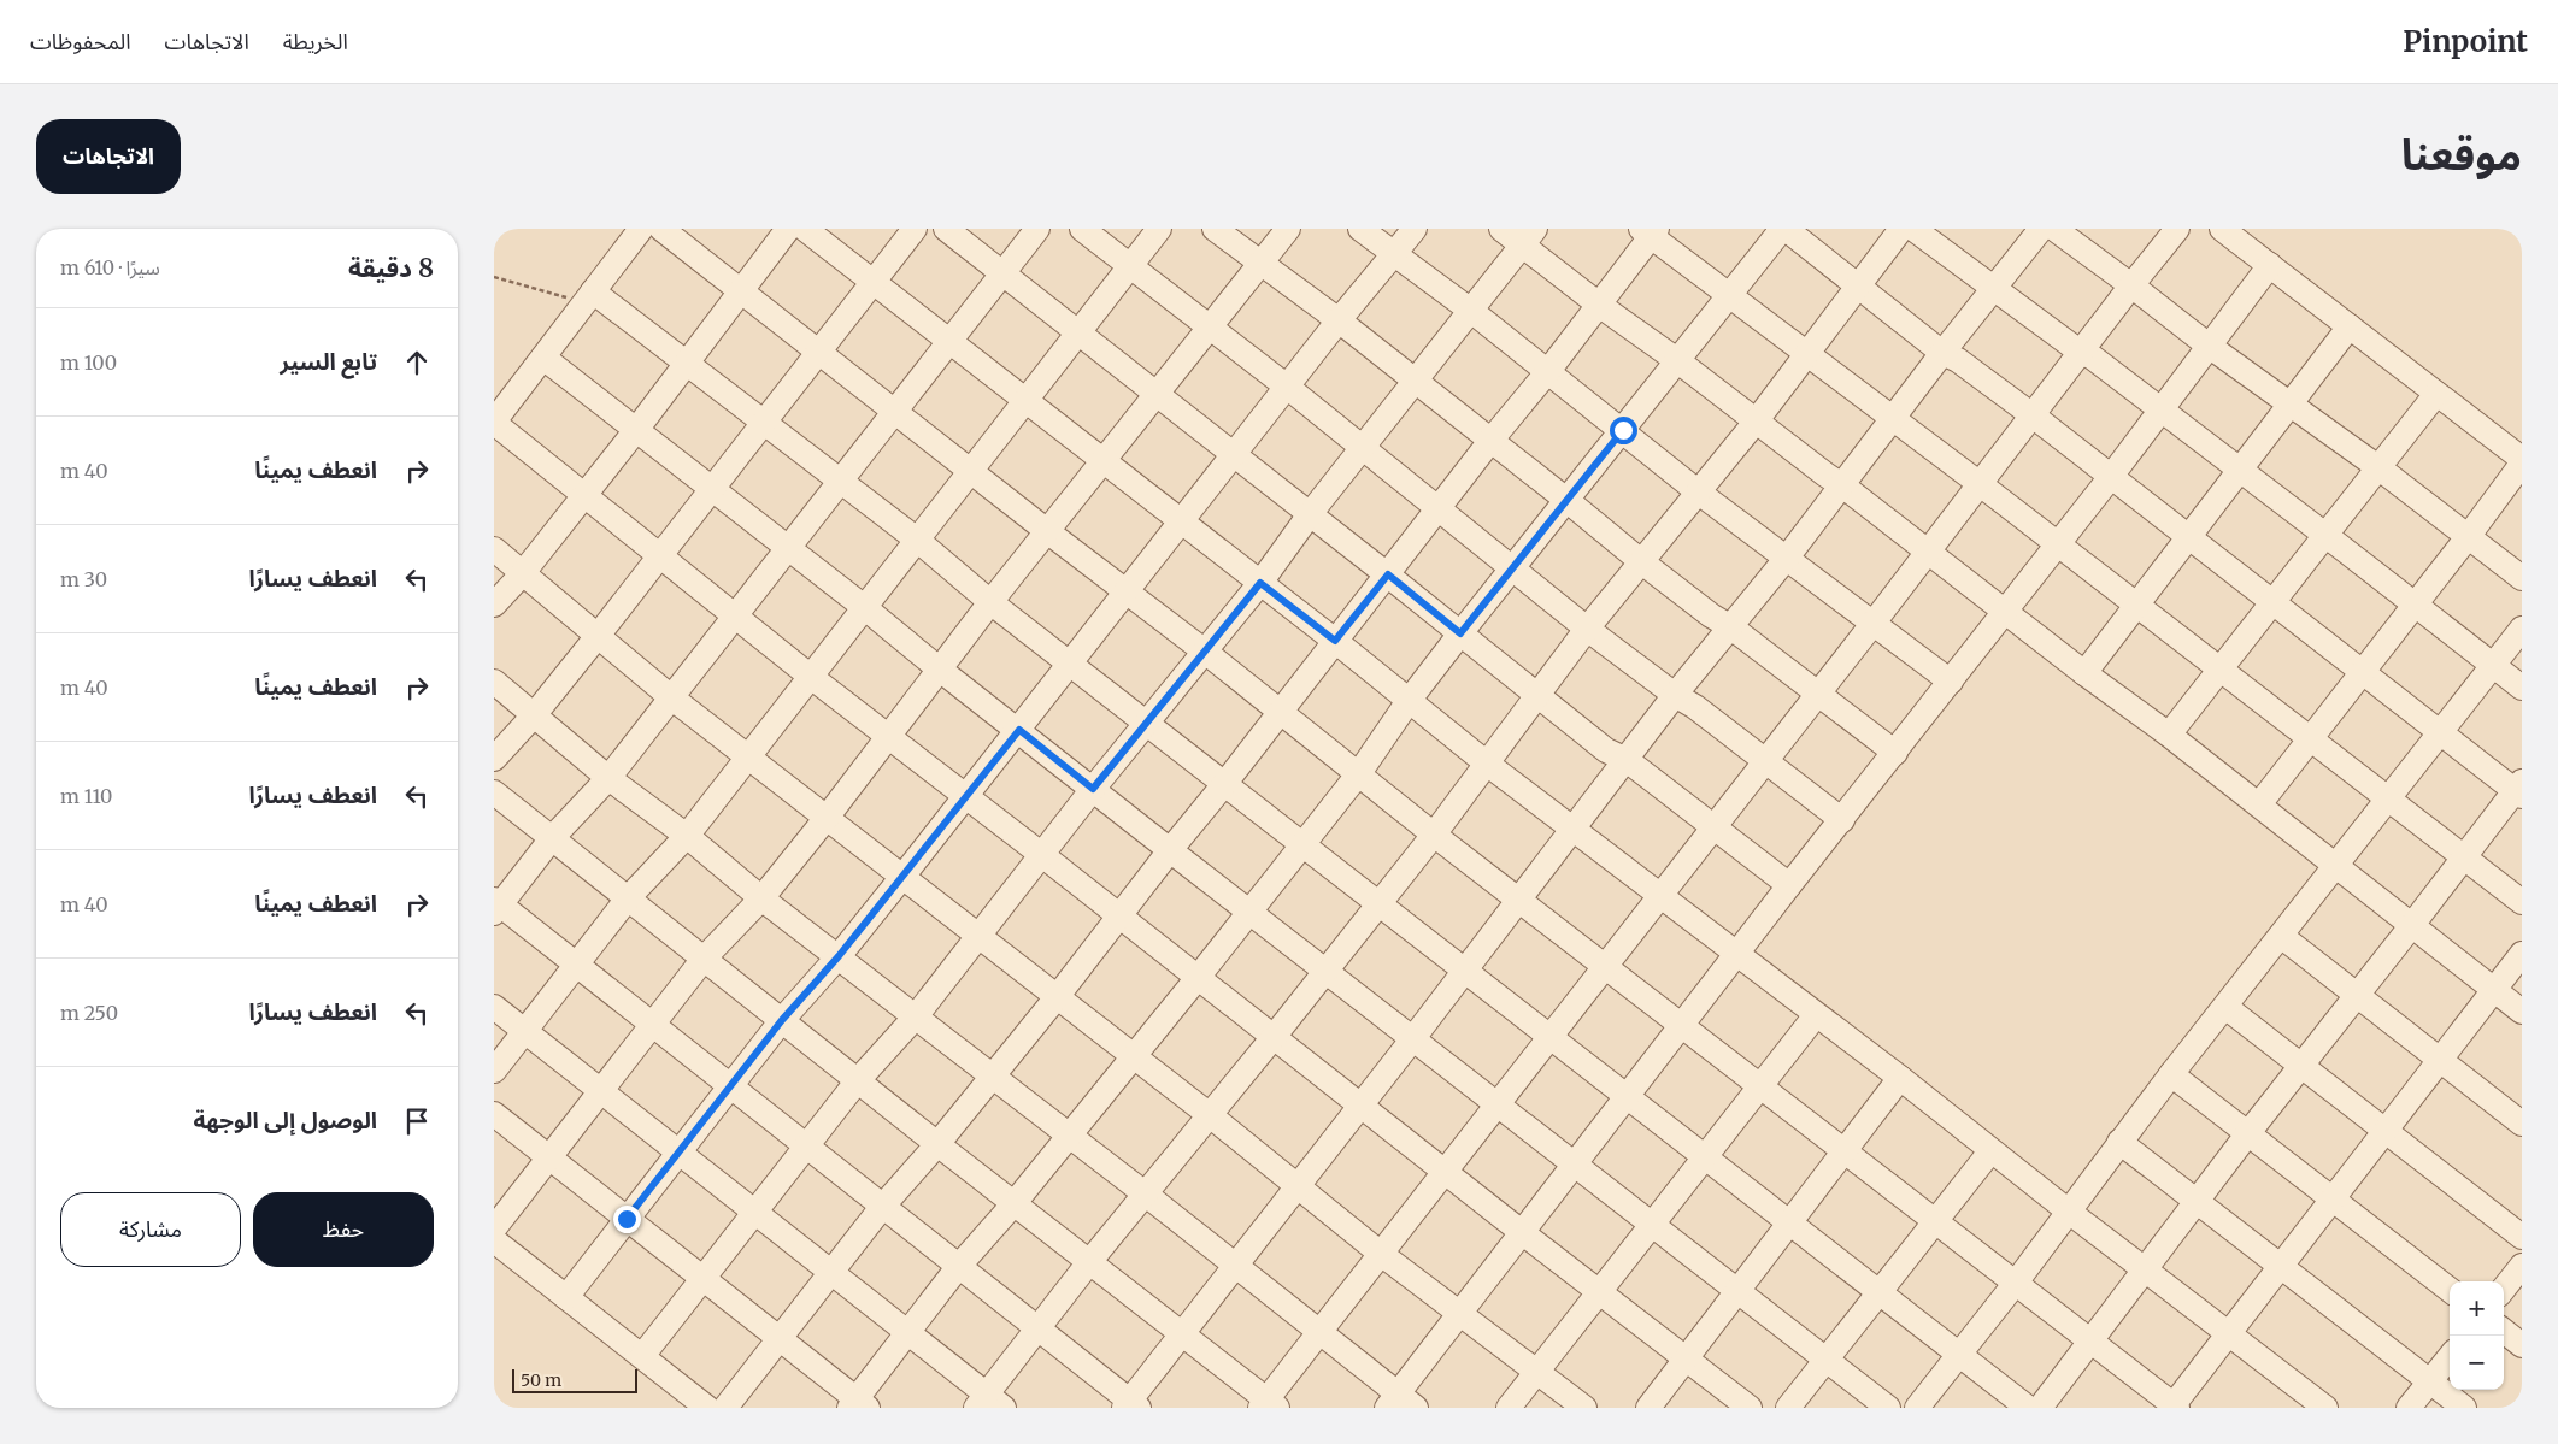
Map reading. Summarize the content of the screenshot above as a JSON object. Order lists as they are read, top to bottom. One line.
{"scale_bar":"50 m","page":{"header":"Pinpoint","nav":["الخريطة","الاتجاهات","المحفوظات"],"title":"موقعنا","buttons":["الاتجاهات",["حفظ","مشاركة"]],"heading":["8 دقيقة","سيرًا · 610 m"],"list":[["تابع السير","100 m"],["انعطف يمينًا","40 m"],["انعطف يسارًا","30 m"],["انعطف يمينًا","40 m"],["انعطف يسارًا","110 m"],["انعطف يمينًا","40 m"],["انعطف يسارًا","250 m"],"الوصول إلى الوجهة"],"map_buttons":["+","−"],"scale":"50 m"}}
